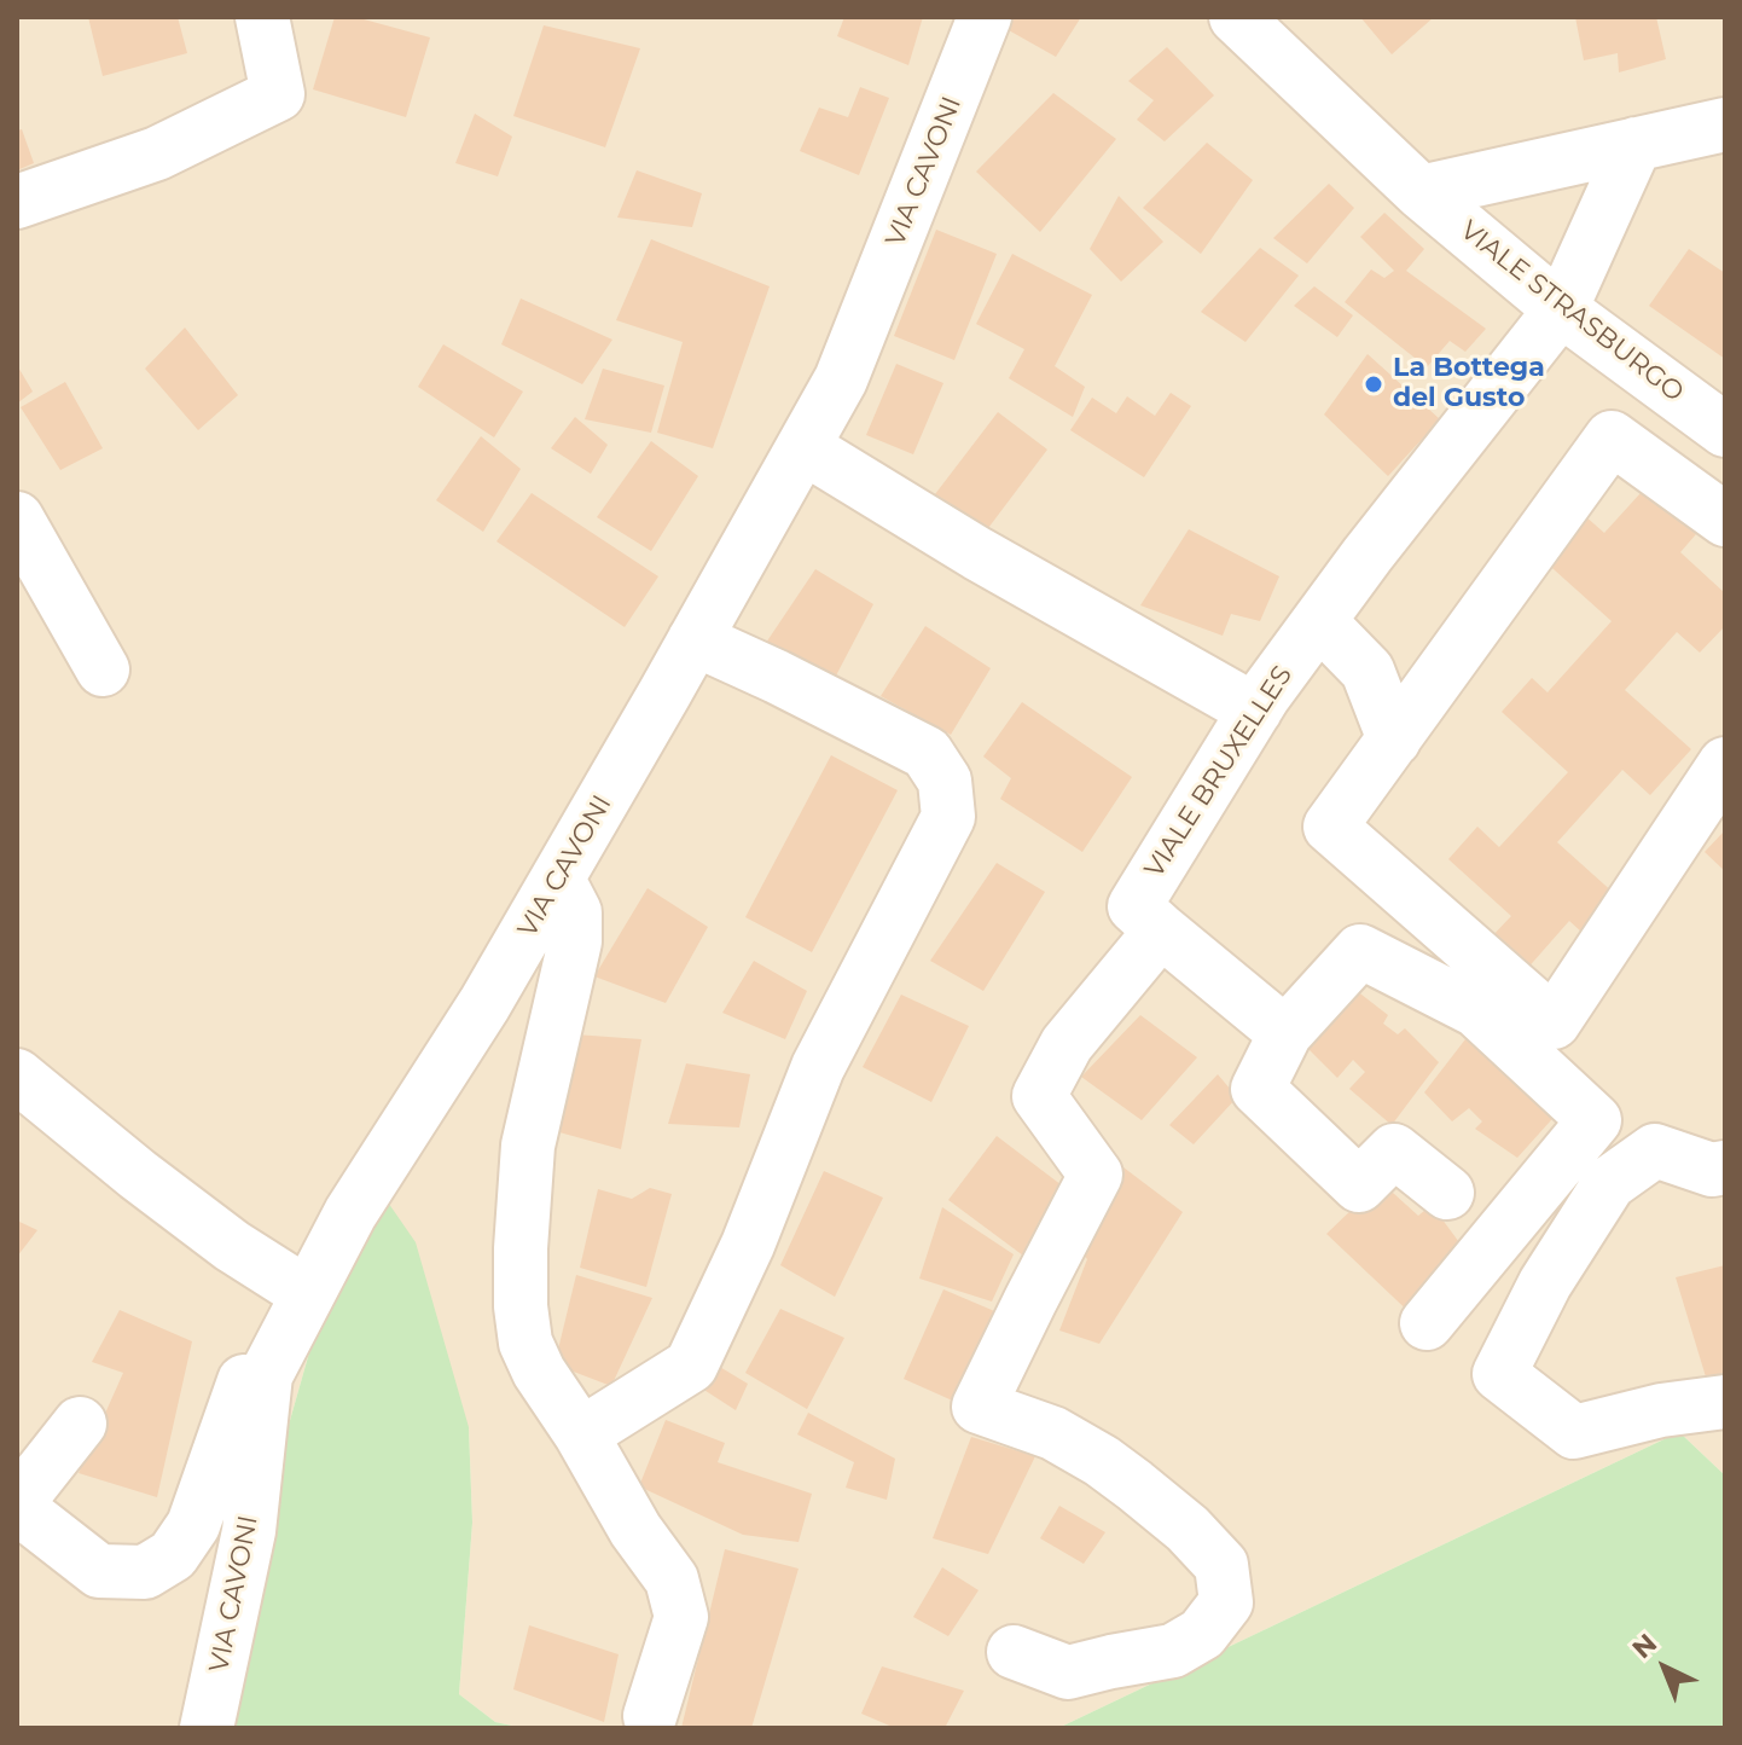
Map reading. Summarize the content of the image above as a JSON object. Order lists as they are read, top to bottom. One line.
{"streets":{"street":["VIA CAVONI","VIALE STRASBURGO","VIALE BRUXELLES"]},"crossings":[["VIALE STRASBURGO","VIALE BRUXELLES"]],"places":["La Bottega del Gusto"],"north":"top left"}
